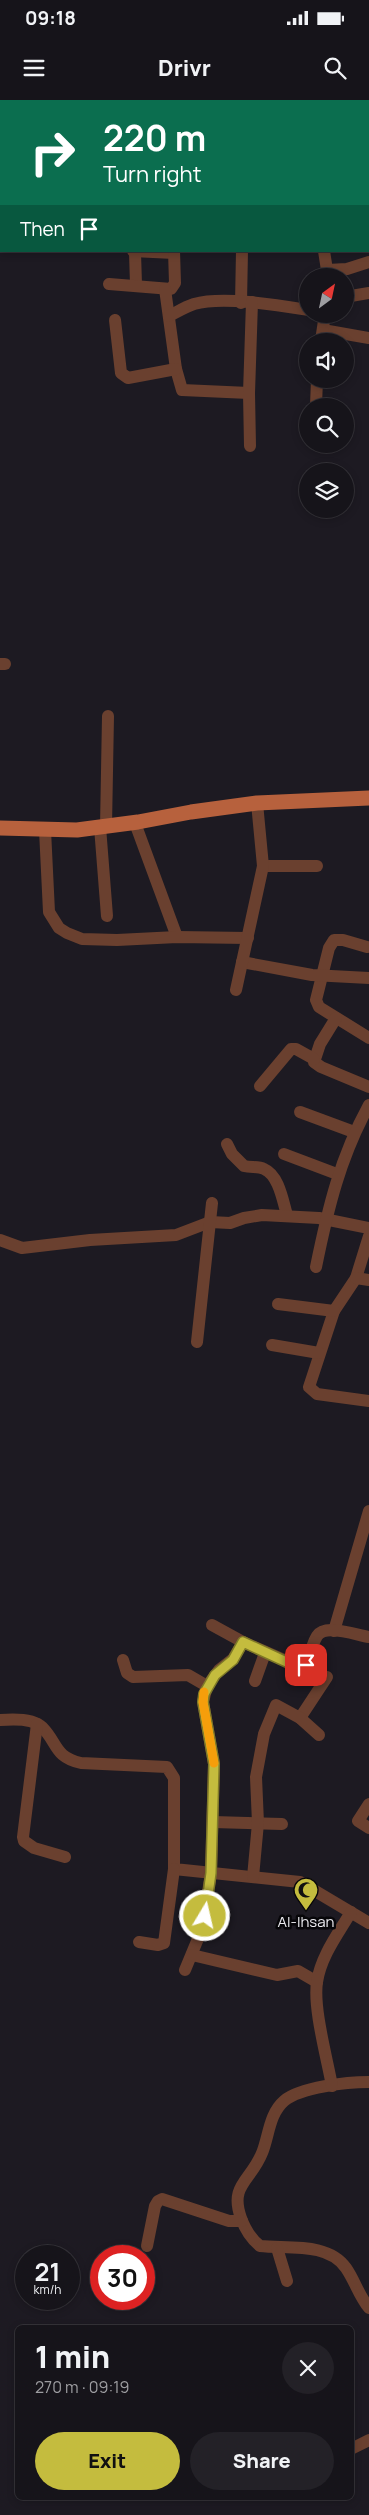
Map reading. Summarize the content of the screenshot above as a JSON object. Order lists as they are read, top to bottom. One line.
{"places":{"mosque":["Al-Ihsan"]},"north":"top right","page":{"status":"09:18","header":"Drivr","turn":["220 m","Turn right"],"then":"Then","speed":"21 km/h","limit":"30","heading":["1 min","270 m · 09:19"],"buttons":["Exit","Share"]}}
